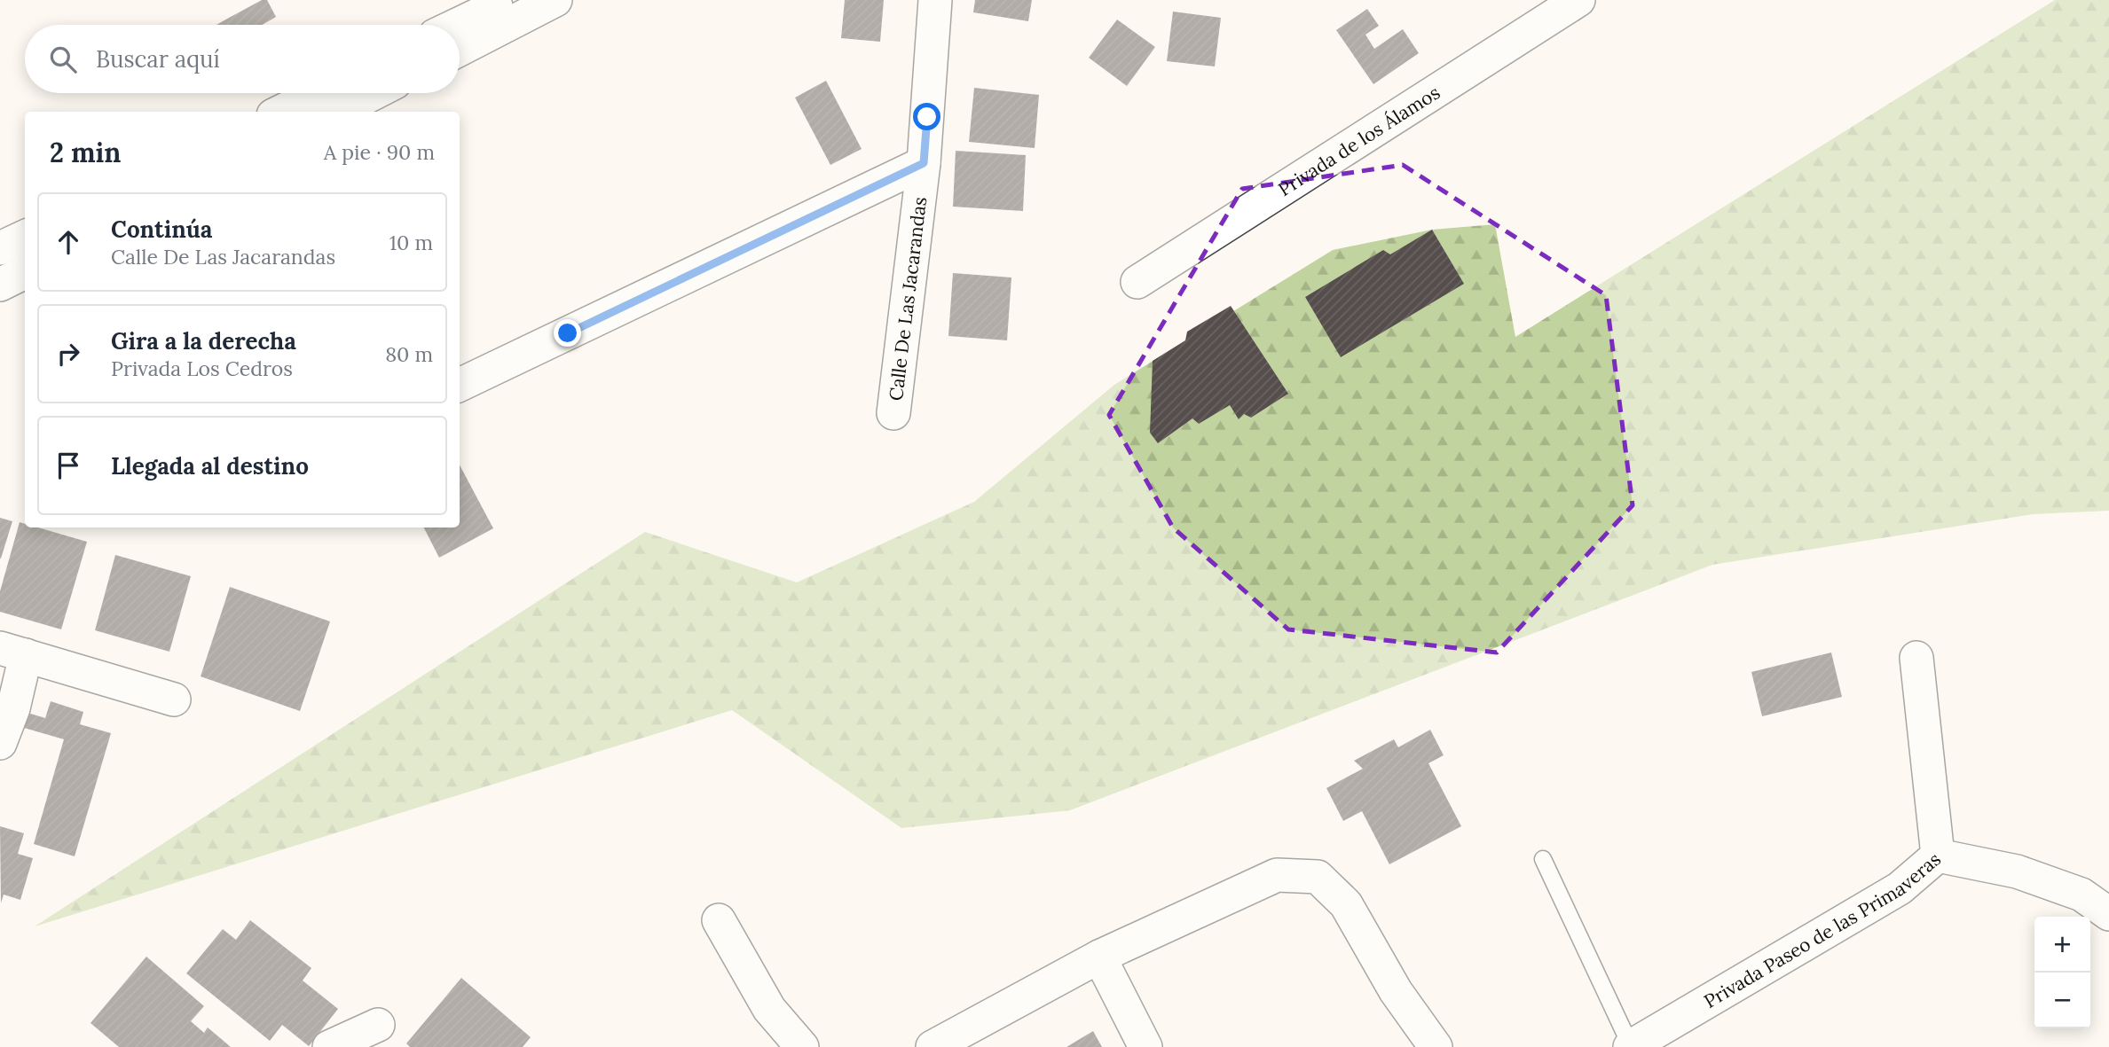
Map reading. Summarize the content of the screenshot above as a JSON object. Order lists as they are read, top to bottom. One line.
{"streets":{"street":["Privada de los Álamos","Calle De Las Jacarandas","Privada Paseo de las Primaveras"]},"page":{"search":"Buscar aquí","heading":["2 min","A pie · 90 m"],"list":[["Continúa","Calle De Las Jacarandas","10 m"],["Gira a la derecha","Privada Los Cedros","80 m"],"Llegada al destino"],"map_buttons":["+","−"]}}
